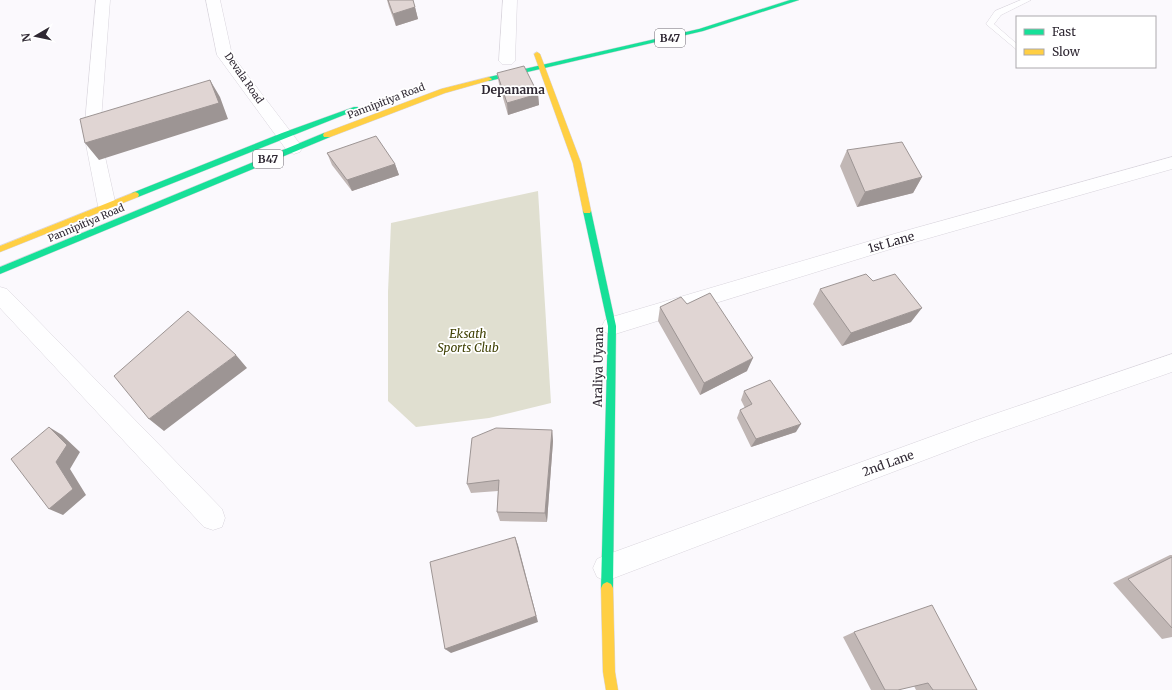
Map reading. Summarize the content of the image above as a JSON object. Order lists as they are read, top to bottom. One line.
{"streets":{"main road":["B47","Pannipitiya Road","Araliya Uyana"],"street":["Devala Road","1st Lane","2nd Lane"]},"crossings":[["Devala Road","Pannipitiya Road"],["Pannipitiya Road","Araliya Uyana"],["1st Lane","Araliya Uyana"],["Araliya Uyana","2nd Lane"]],"districts":["Depanama"],"parks":["Eksath Sports Club"],"legend":["Fast","Slow"],"north":"left"}
